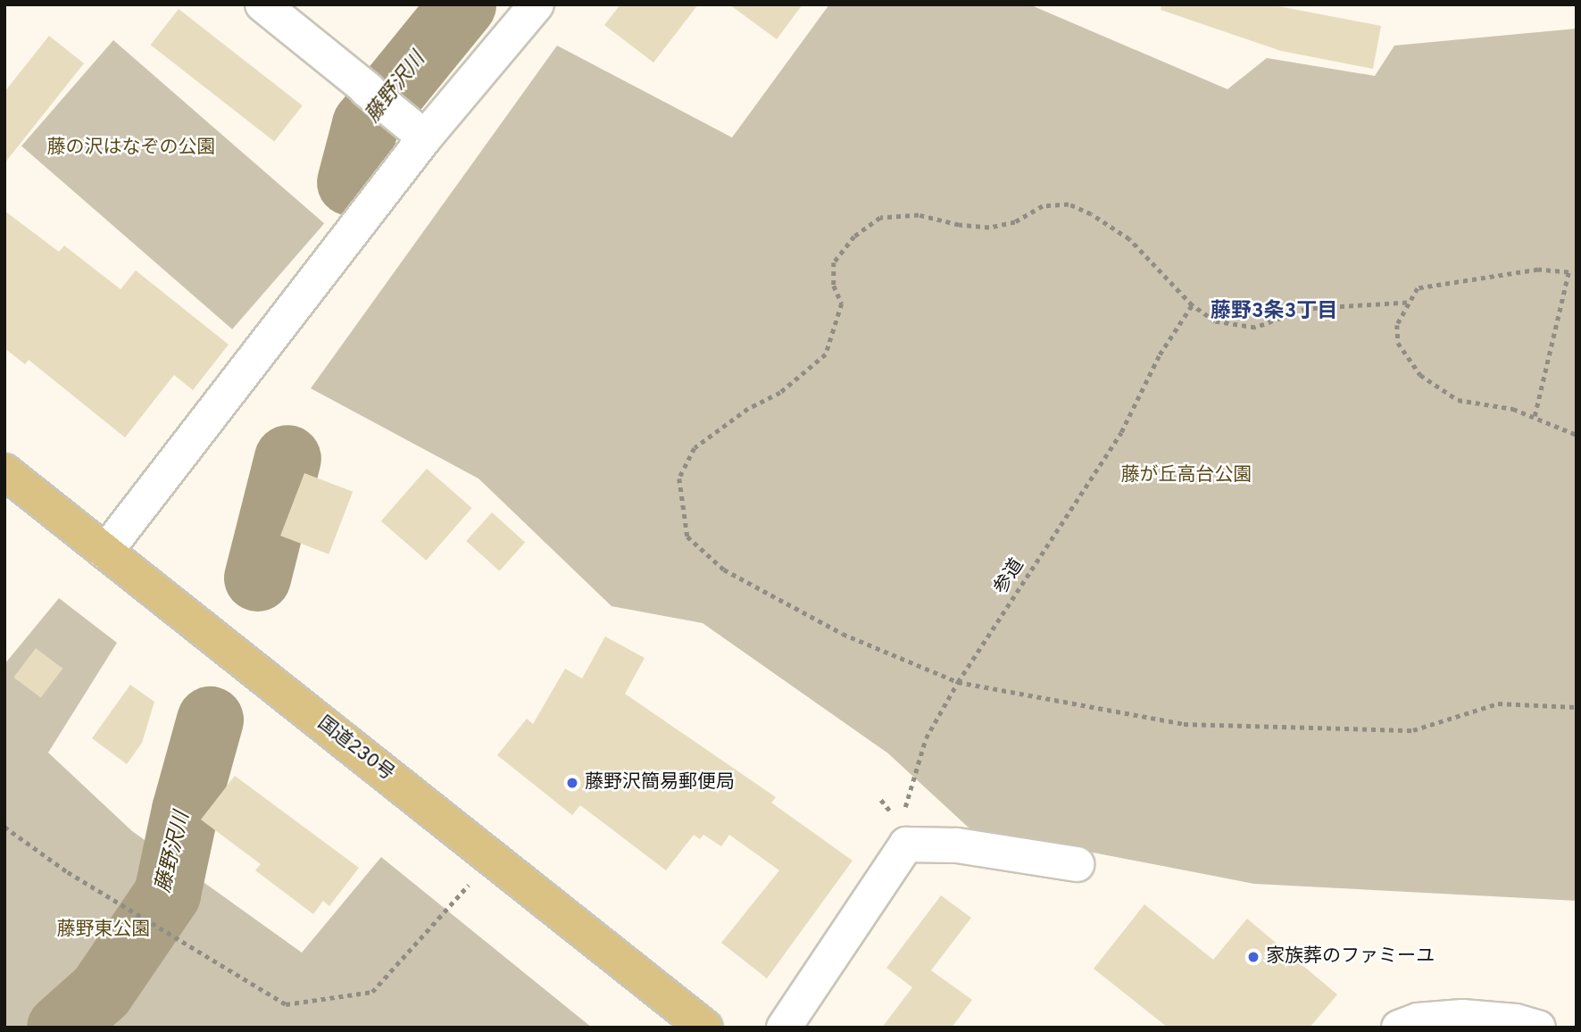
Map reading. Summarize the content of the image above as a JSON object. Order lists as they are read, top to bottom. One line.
{"streets":{"highway":["国道230号"],"path":["参道"]},"districts":["藤野3条3丁目"],"water":["藤野沢川"],"parks":["藤の沢はなぞの公園","藤が丘高台公園","藤野東公園"],"places":["藤野沢簡易郵便局","家族葬のファミーユ"]}
